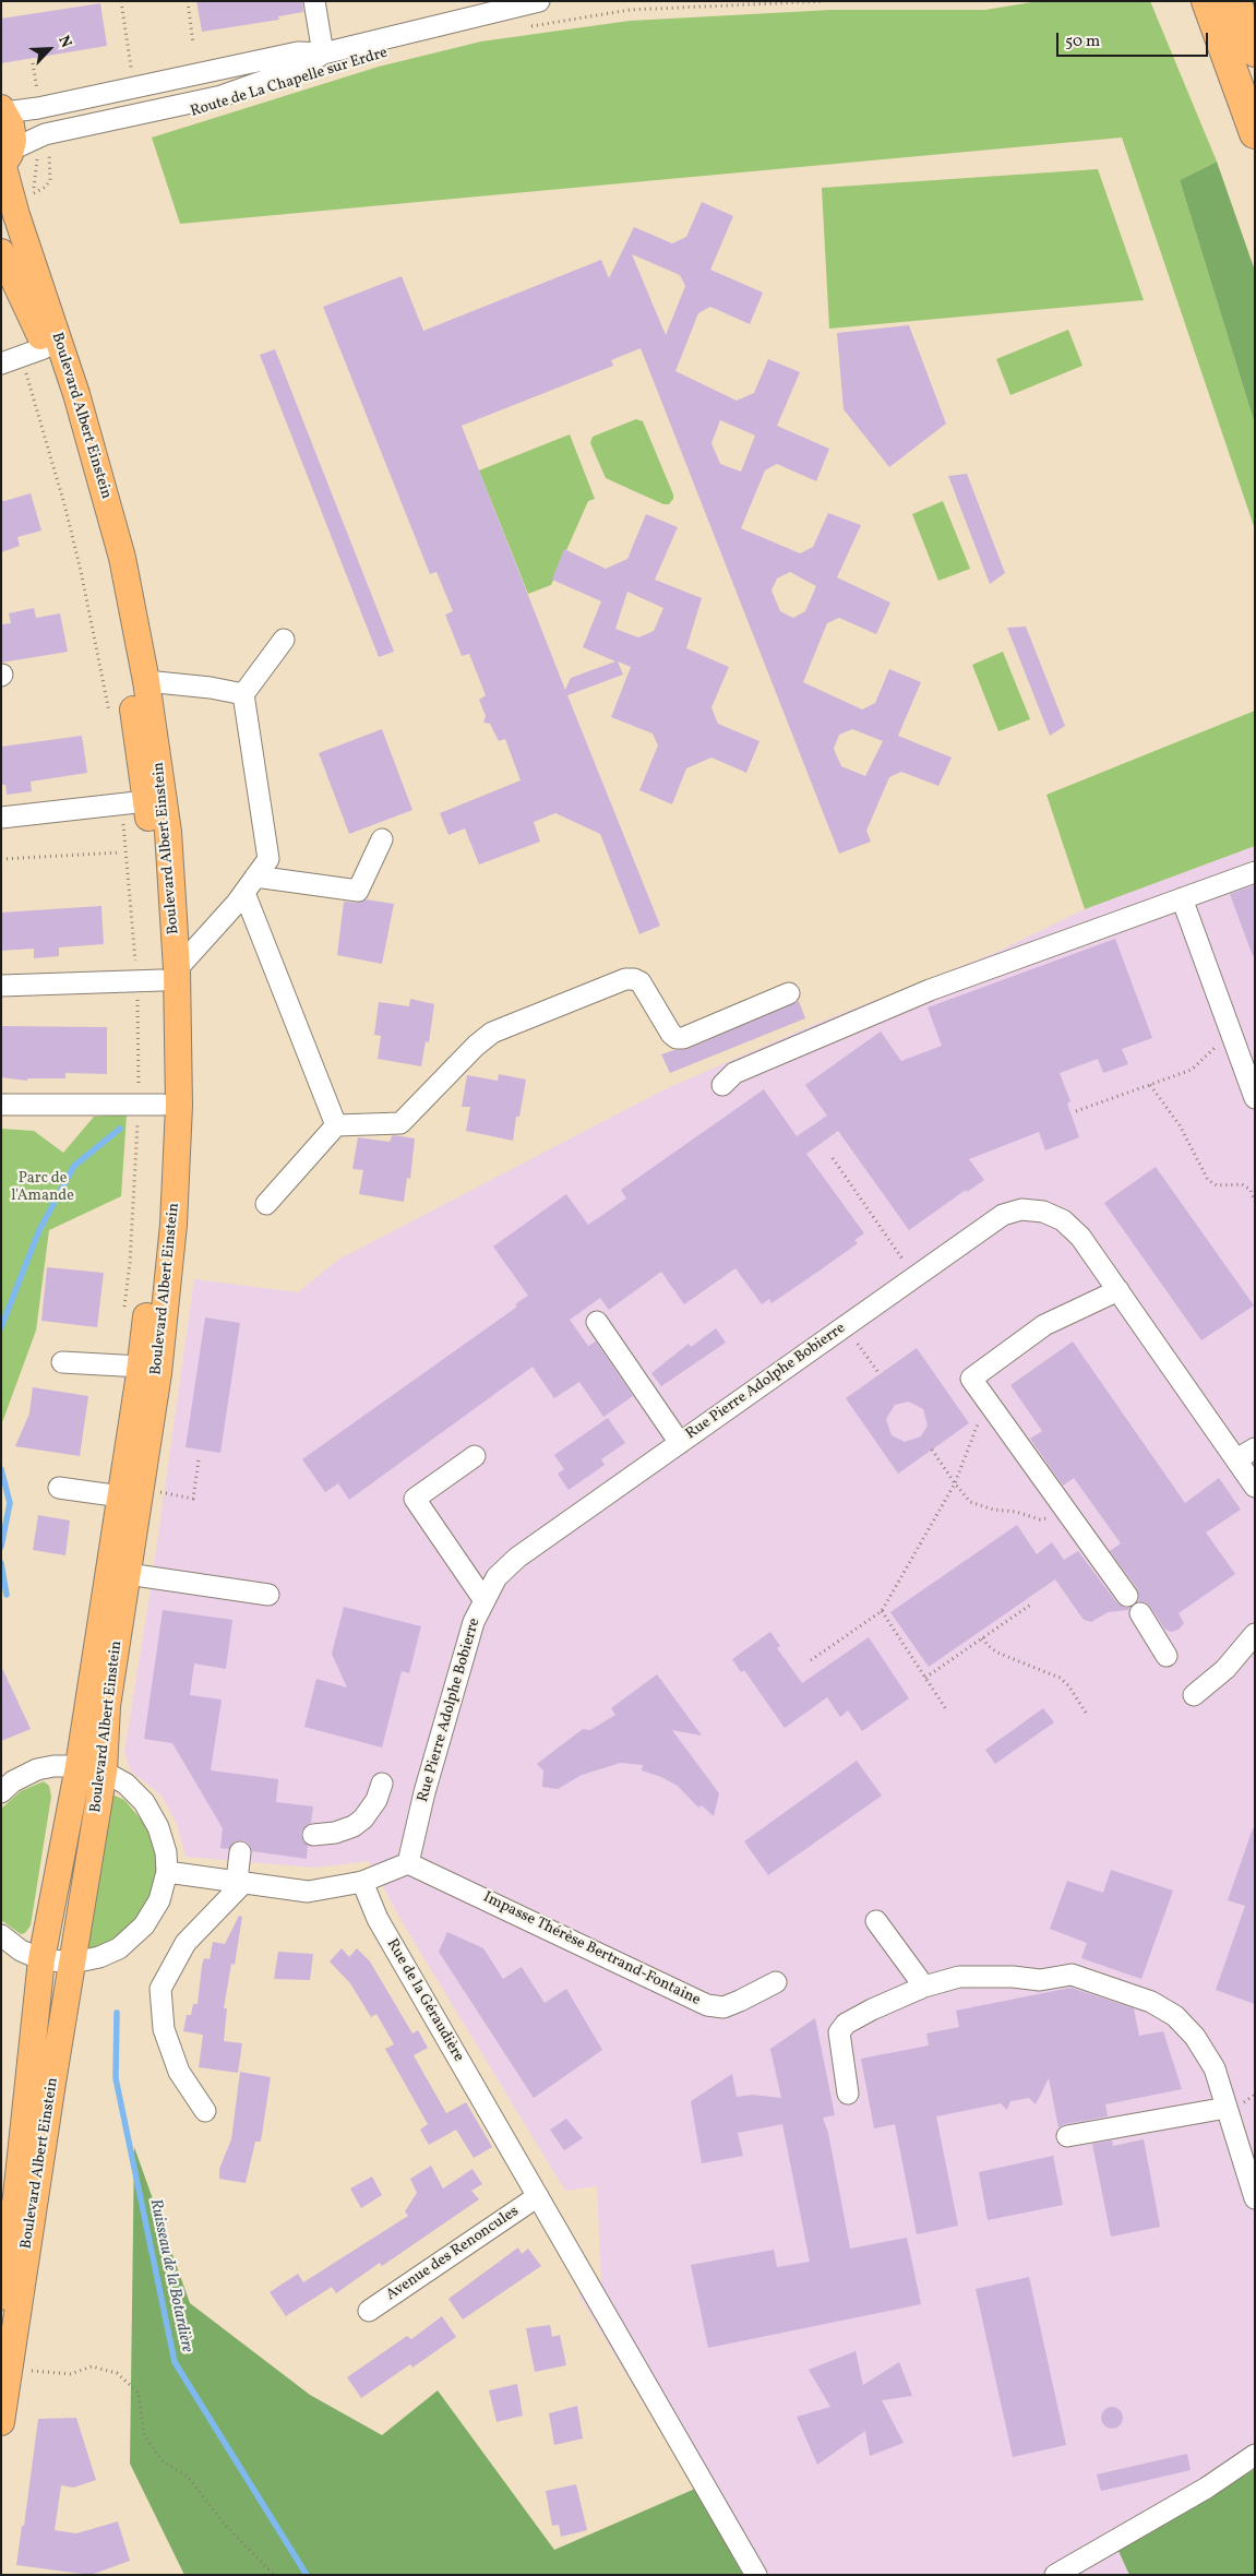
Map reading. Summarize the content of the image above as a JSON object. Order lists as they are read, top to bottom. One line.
{"streets":{"main road":["Boulevard Albert Einstein"],"street":["Route de La Chapelle sur Erdre","Rue Pierre Adolphe Bobierre","Impasse Thérèse Bertrand-Fontaine","Rue de la Géraudière","Avenue des Renoncules"]},"crossings":[["Route de La Chapelle sur Erdre","Boulevard Albert Einstein"],["Rue Pierre Adolphe Bobierre","Impasse Thérèse Bertrand-Fontaine"],["Rue de la Géraudière","Avenue des Renoncules"]],"water":["Ruisseau de la Botardière"],"parks":["Parc de l'Amande"],"scale_bar":"50 m","north":"top right"}
